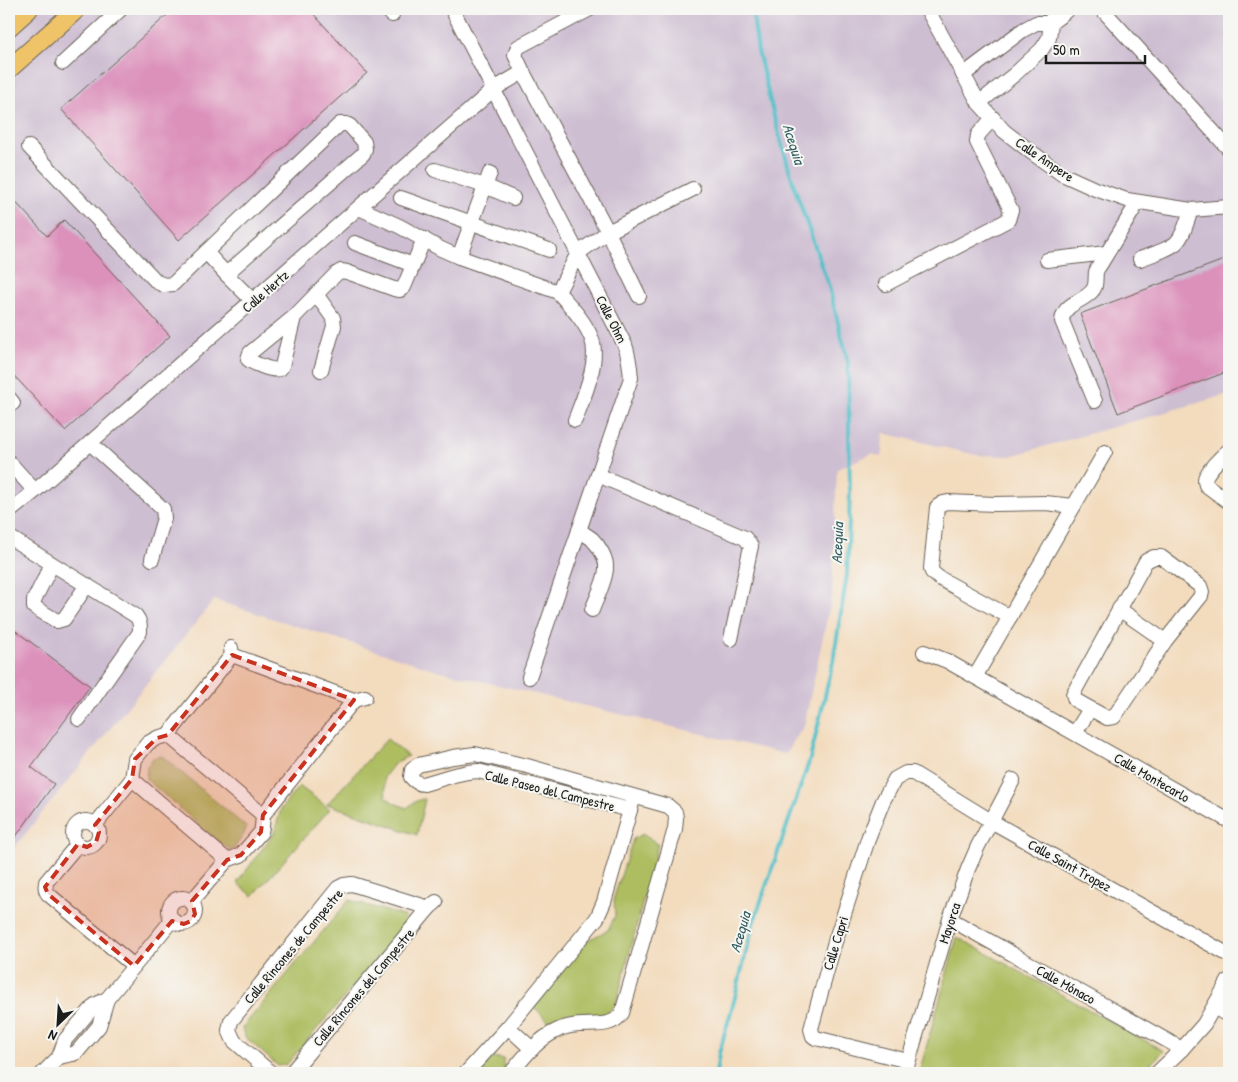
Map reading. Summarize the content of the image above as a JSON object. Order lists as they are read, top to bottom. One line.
{"streets":{"street":["Calle Ampere","Calle Hertz","Calle Ohm","Calle Montecarlo","Calle Paseo del Campestre","Calle Saint Tropez","Mayorca","Calle Capri","Calle Rincones de Campestre","Calle Mónaco","Calle Rincones del Campestre"]},"crossings":[["Calle Hertz","Calle Ohm"],["Calle Saint Tropez","Mayorca"],["Calle Saint Tropez","Calle Capri"],["Mayorca","Calle Capri"],["Mayorca","Calle Mónaco"],["Calle Rincones de Campestre","Calle Rincones del Campestre"]],"water":["Acequia"],"scale_bar":"50 m","north":"bottom left"}
